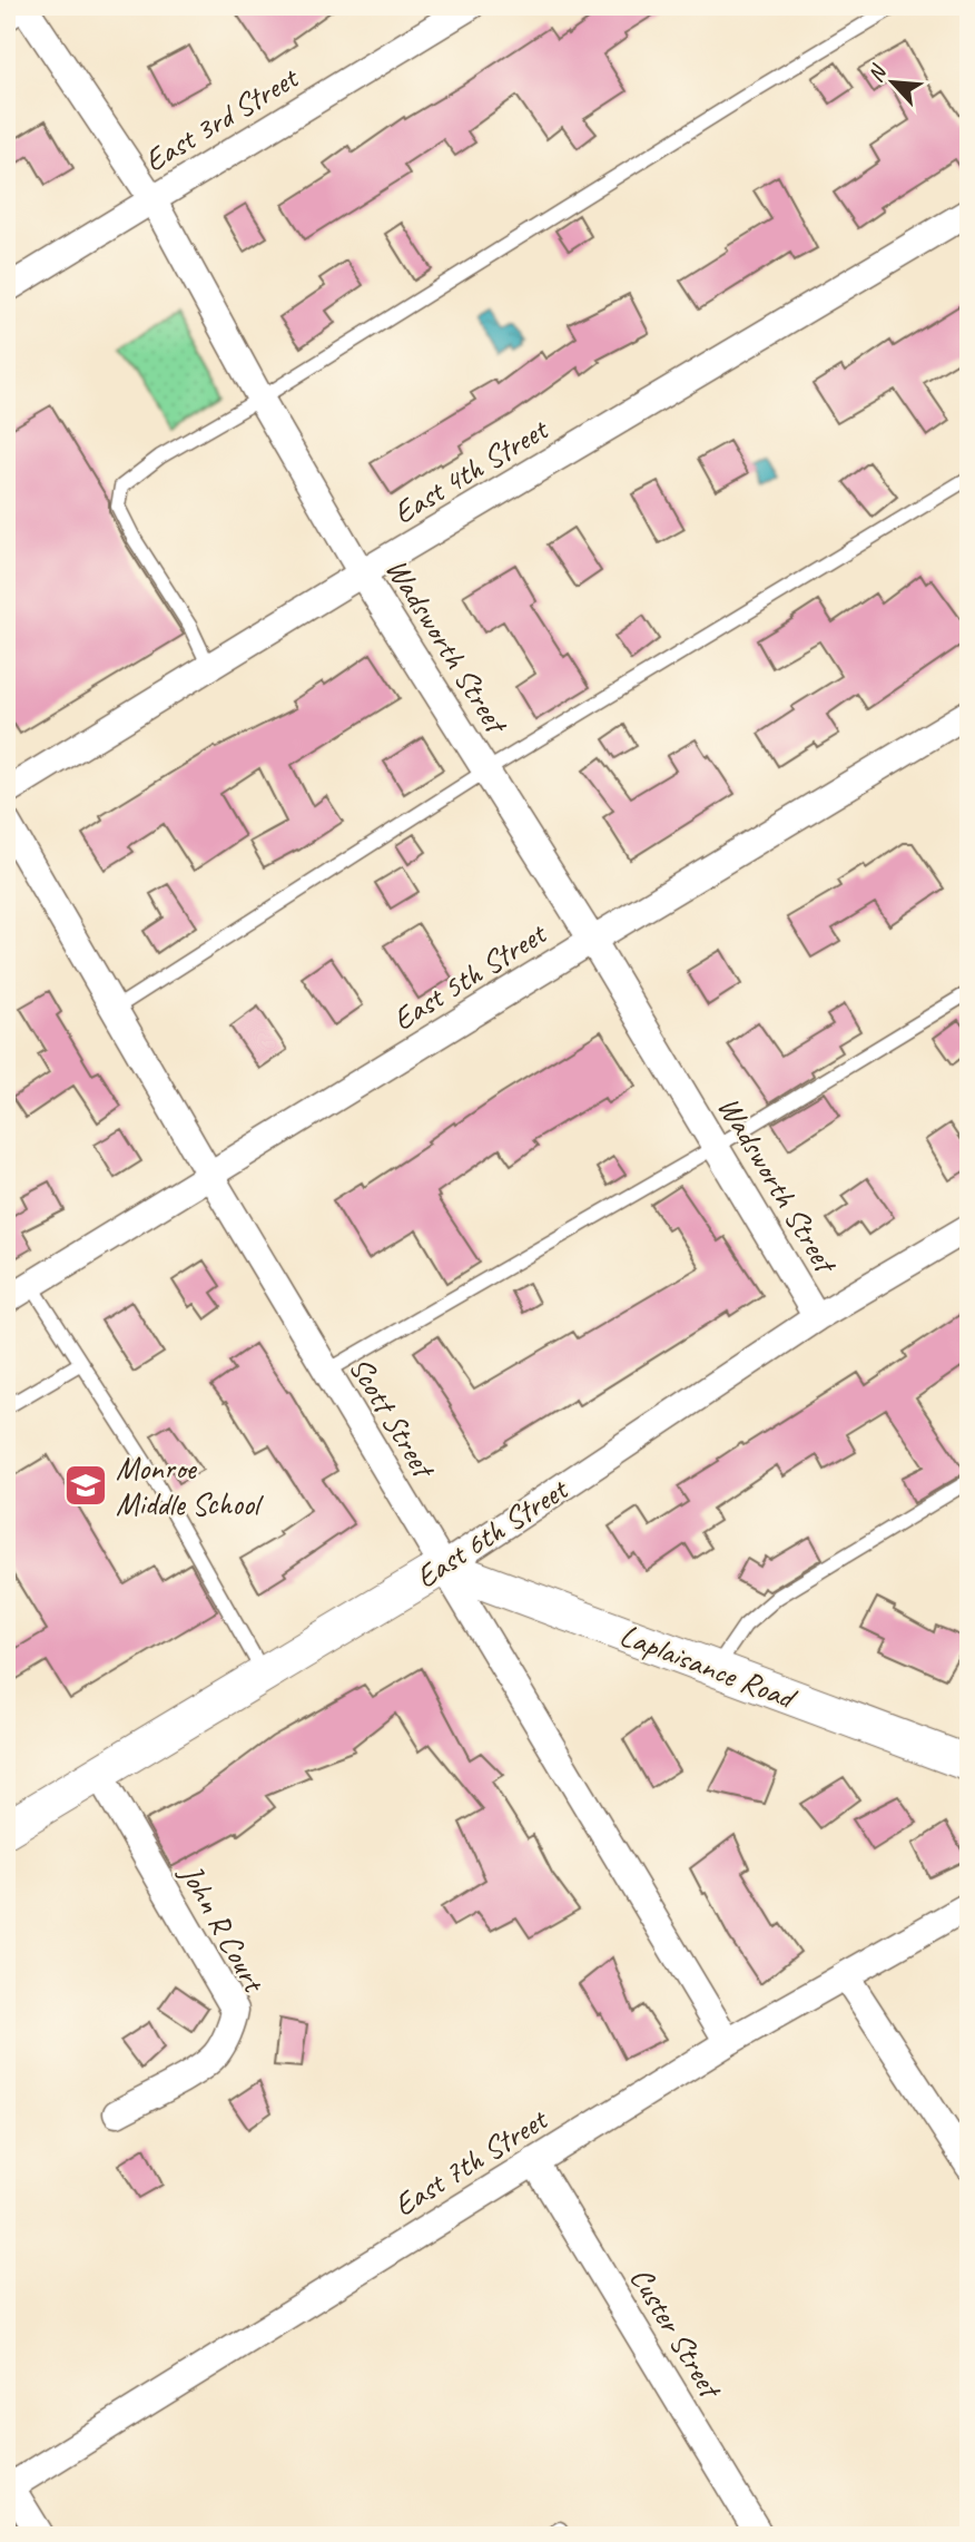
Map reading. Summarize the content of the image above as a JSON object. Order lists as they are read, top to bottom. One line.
{"streets":{"street":["East 3rd Street","East 4th Street","Wadsworth Street","East 5th Street","Scott Street","East 6th Street","Laplaisance Road","John R Court","East 7th Street","Custer Street"]},"crossings":[["East 3rd Street","Wadsworth Street"],["East 4th Street","Wadsworth Street"],["Wadsworth Street","East 5th Street"],["Wadsworth Street","East 6th Street"],["East 5th Street","Scott Street"],["Scott Street","East 6th Street"],["Scott Street","Laplaisance Road"],["Scott Street","East 7th Street"],["East 6th Street","Laplaisance Road"],["East 6th Street","John R Court"],["East 7th Street","Custer Street"]],"places":{"school or university":["Monroe Middle School"]},"north":"top left"}
